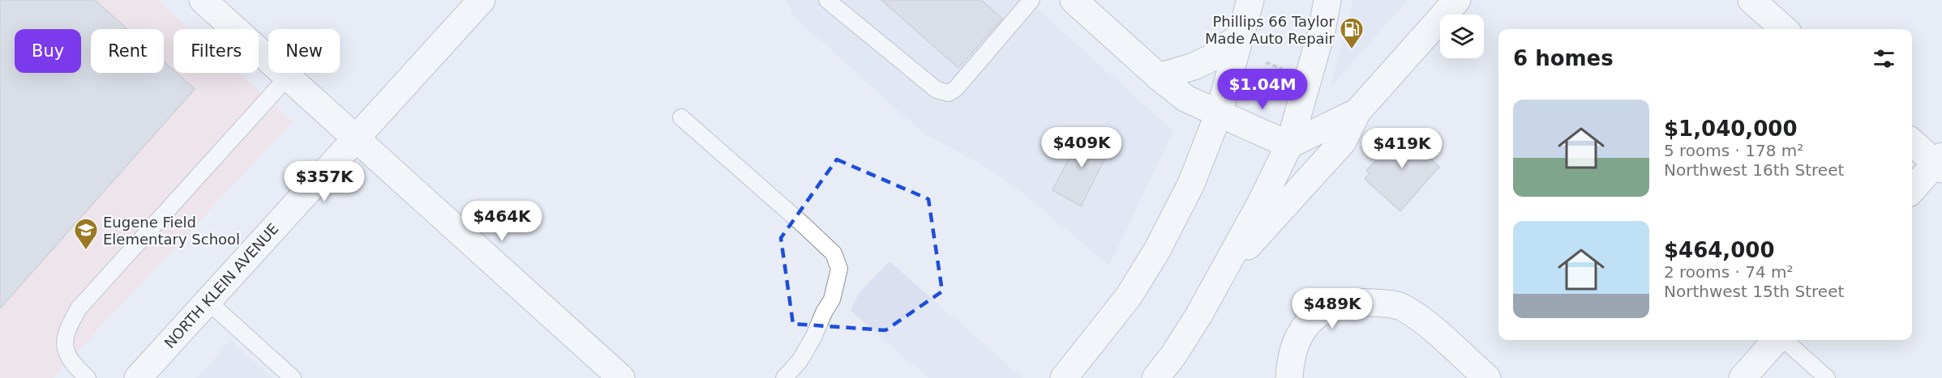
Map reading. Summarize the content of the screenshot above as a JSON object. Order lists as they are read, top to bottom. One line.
{"streets":{"street":["NORTH KLEIN AVENUE"]},"places":{"fuel station":["Phillips 66 Taylor Made Auto Repair"],"school or university":["Eugene Field Elementary School"]},"page":{"chip":["Buy","Rent","Filters","New"],"heading":"6 homes","price":["$1.04M","$409K","$419K","$357K","$464K","$489K"],"list":[{"name":"$1,040,000","note":"5 rooms · 178 m² · Northwest 16th Street"},{"name":"$464,000","note":"2 rooms · 74 m² · Northwest 15th Street"}]}}
